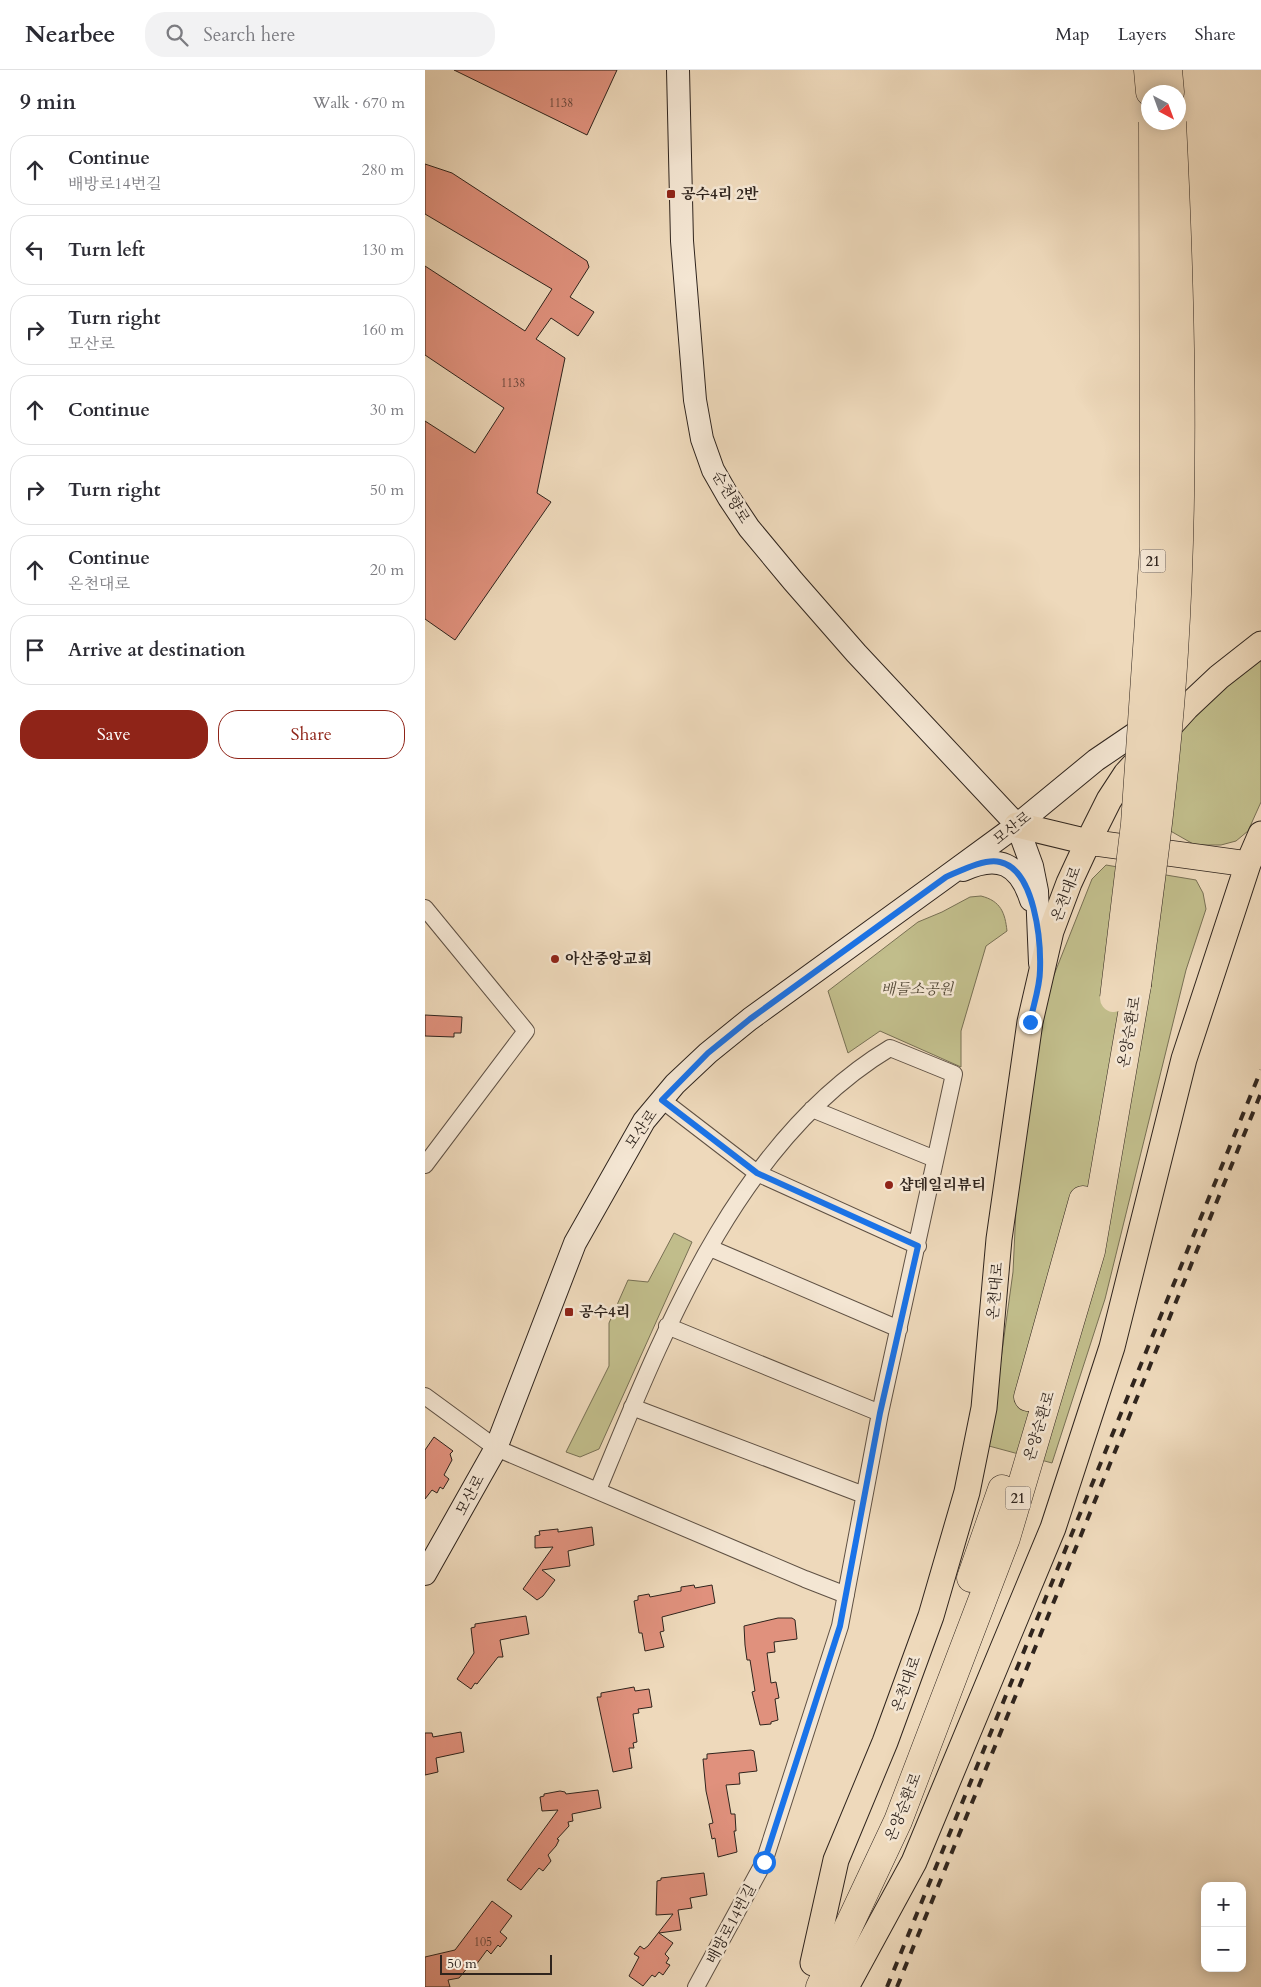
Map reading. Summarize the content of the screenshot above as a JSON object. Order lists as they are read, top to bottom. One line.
{"streets":{"highway":["21","온천대로","온양순환로"],"street":["순천향로","모산로","배방로14번길"]},"crossings":[["순천향로","모산로"],["모산로","온천대로"],["온천대로","온양순환로"]],"parks":["배들소공원"],"places":{"transit":["공수4리 2반","공수4리"],"other":["아산중앙교회","샵데일리뷰티"]},"house_numbers":["1138","1138","105"],"scale_bar":"50 m","north":"bottom right","page":{"header":"Nearbee","search":"Search here","nav":["Map","Layers","Share"],"heading":["9 min","Walk · 670 m"],"list":[["Continue","배방로14번길","280 m"],["Turn left","130 m"],["Turn right","모산로","160 m"],["Continue","30 m"],["Turn right","50 m"],["Continue","온천대로","20 m"],"Arrive at destination"],"buttons":["Save","Share"],"map_buttons":["+","−"],"scale":"50 m"}}
